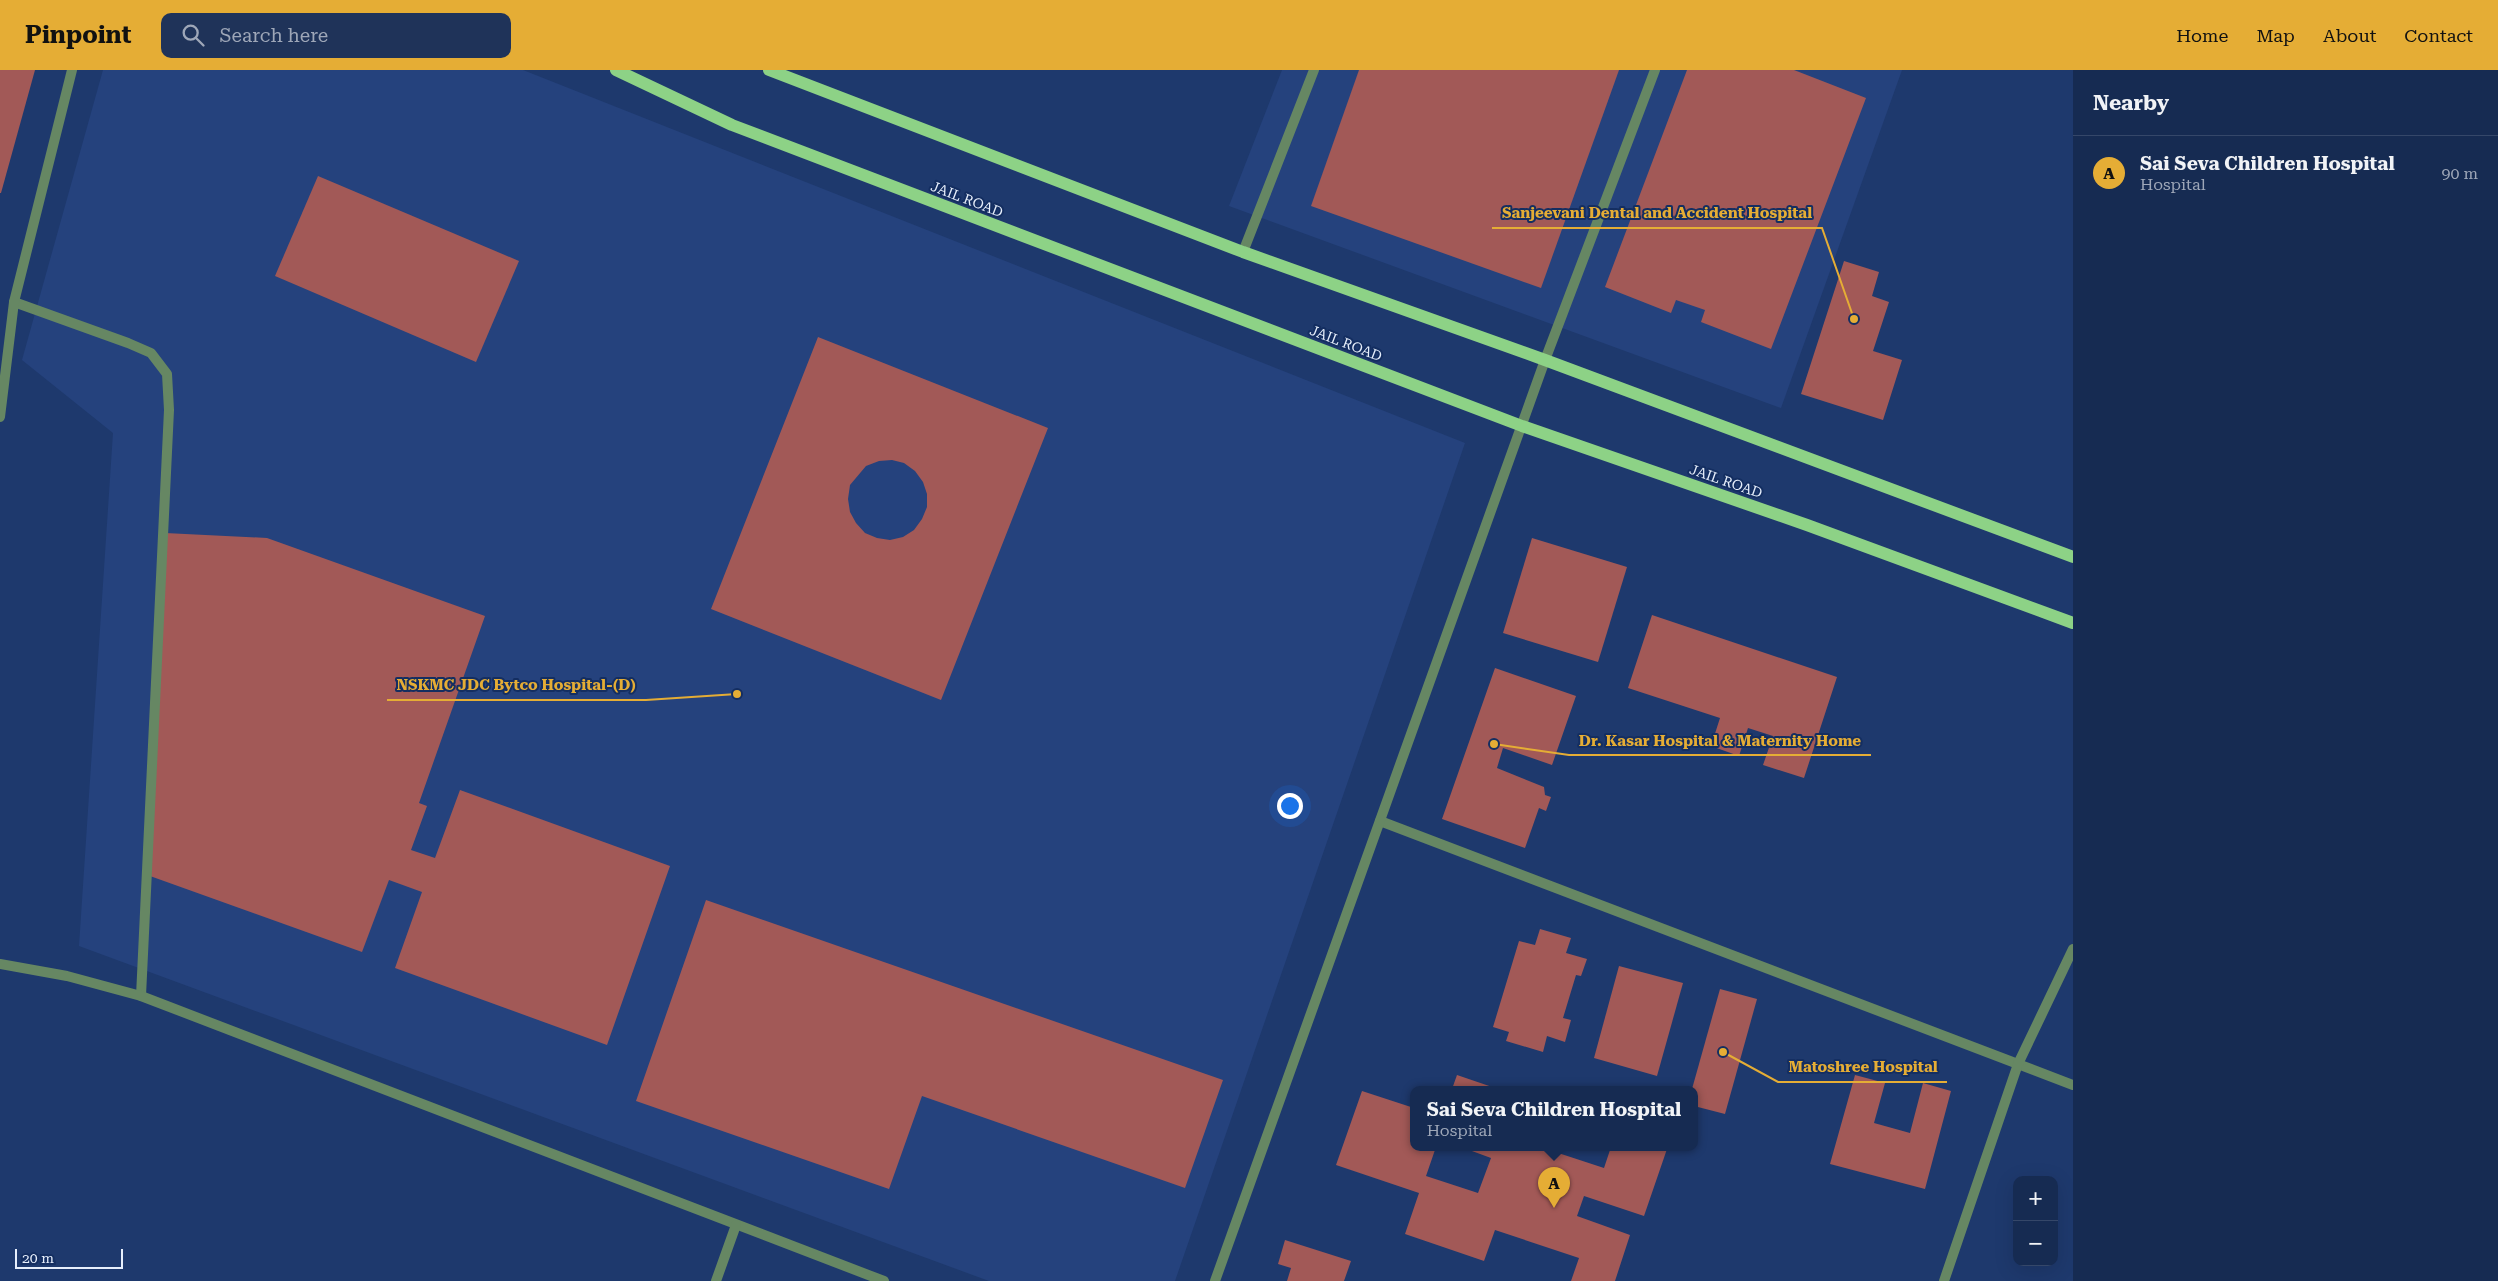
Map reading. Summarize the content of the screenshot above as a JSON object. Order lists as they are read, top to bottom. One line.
{"streets":{"main road":["JAIL ROAD"]},"places":["Sanjeevani Dental and Accident Hospital","NSKMC JDC Bytco Hospital-(D)","Dr. Kasar Hospital & Maternity Home","Matoshree Hospital"],"scale_bar":"20 m","page":{"header":"Pinpoint","search":"Search here","nav":["Home","Map","About","Contact"],"heading":"Nearby","list":[{"mark":"A","name":"Sai Seva Children Hospital","note":"Hospital","value":"90 m"}],"popup":["Sai Seva Children Hospital","Hospital"],"pins":"A","map_buttons":["+","−"],"scale":"20 m"}}
